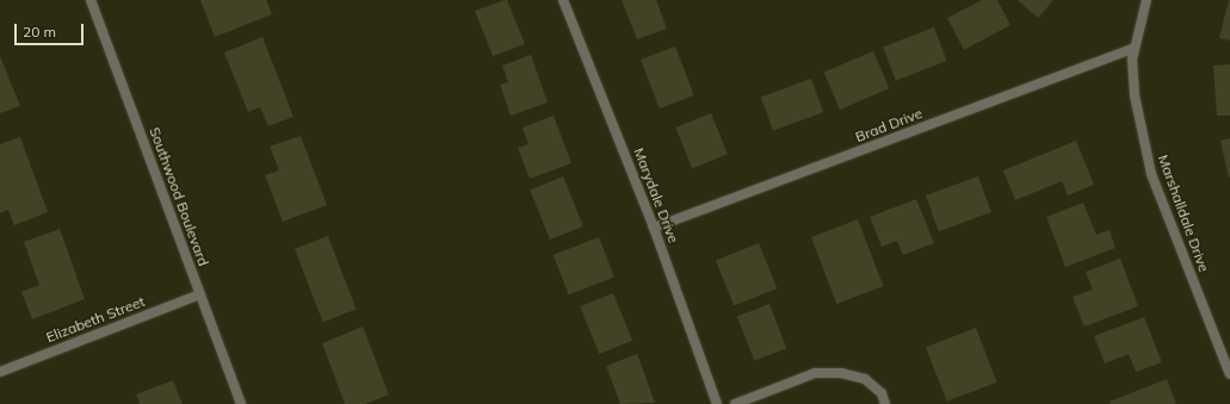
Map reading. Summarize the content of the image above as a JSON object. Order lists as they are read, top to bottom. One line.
{"streets":{"street":["Brad Drive","Marydale Drive","Southwood Boulevard","Marshalldale Drive","Elizabeth Street"]},"crossings":[["Brad Drive","Marydale Drive"],["Brad Drive","Marshalldale Drive"],["Southwood Boulevard","Elizabeth Street"]],"scale_bar":"20 m"}
